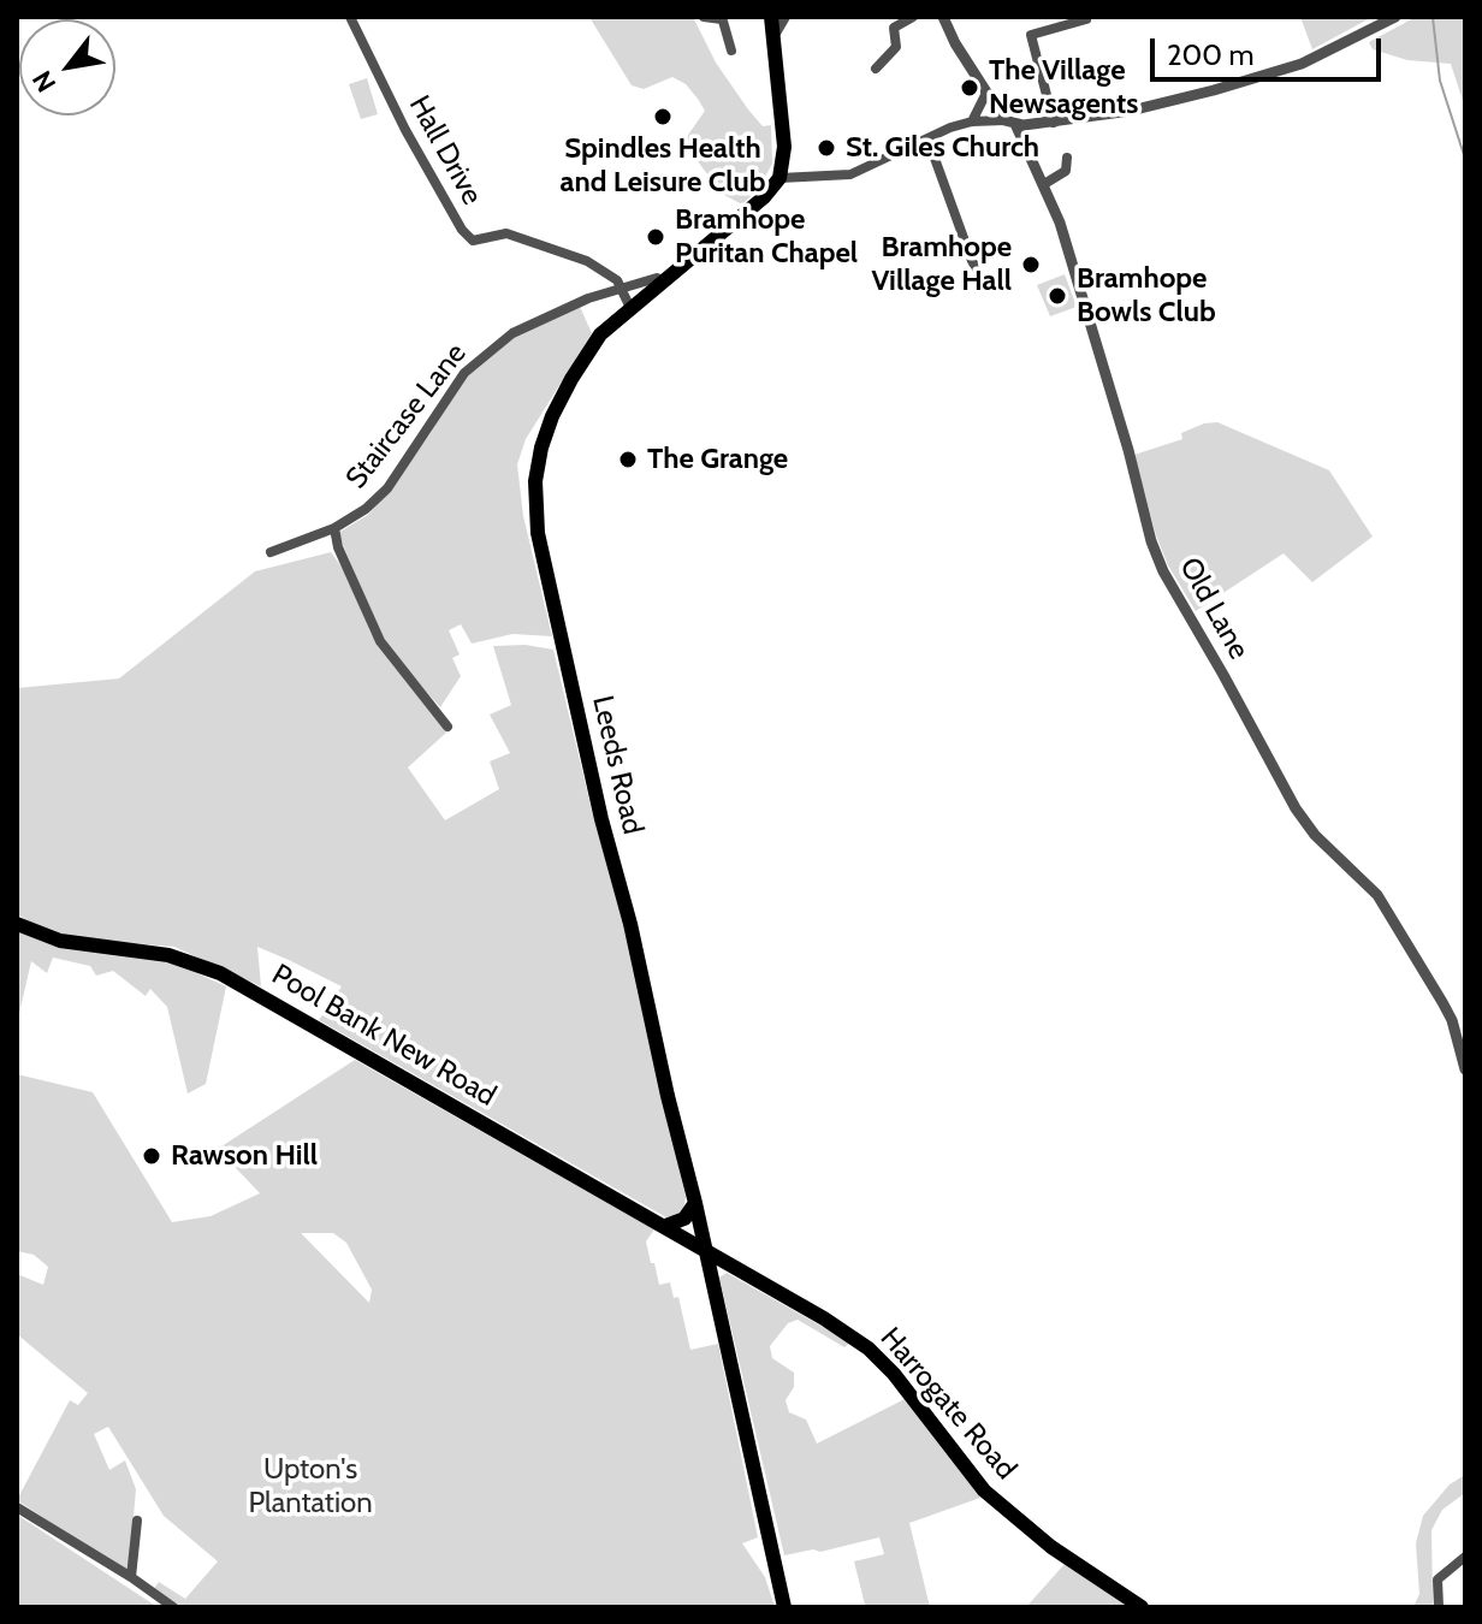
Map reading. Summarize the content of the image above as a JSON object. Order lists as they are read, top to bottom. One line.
{"streets":{"highway":["Leeds Road","Pool Bank New Road","Harrogate Road"],"street":["Hall Drive","Staircase Lane","Old Lane"]},"crossings":[["Hall Drive","Staircase Lane"],["Staircase Lane","Leeds Road"],["Leeds Road","Pool Bank New Road"],["Leeds Road","Harrogate Road"],["Pool Bank New Road","Harrogate Road"]],"parks":["Upton's Plantation"],"places":["The Village Newsagents","Spindles Health and Leisure Club","St. Giles Church","Bramhope Puritan Chapel","Bramhope Village Hall","Bramhope Bowls Club","The Grange","Rawson Hill"],"scale_bar":"200 m","north":"bottom left"}
